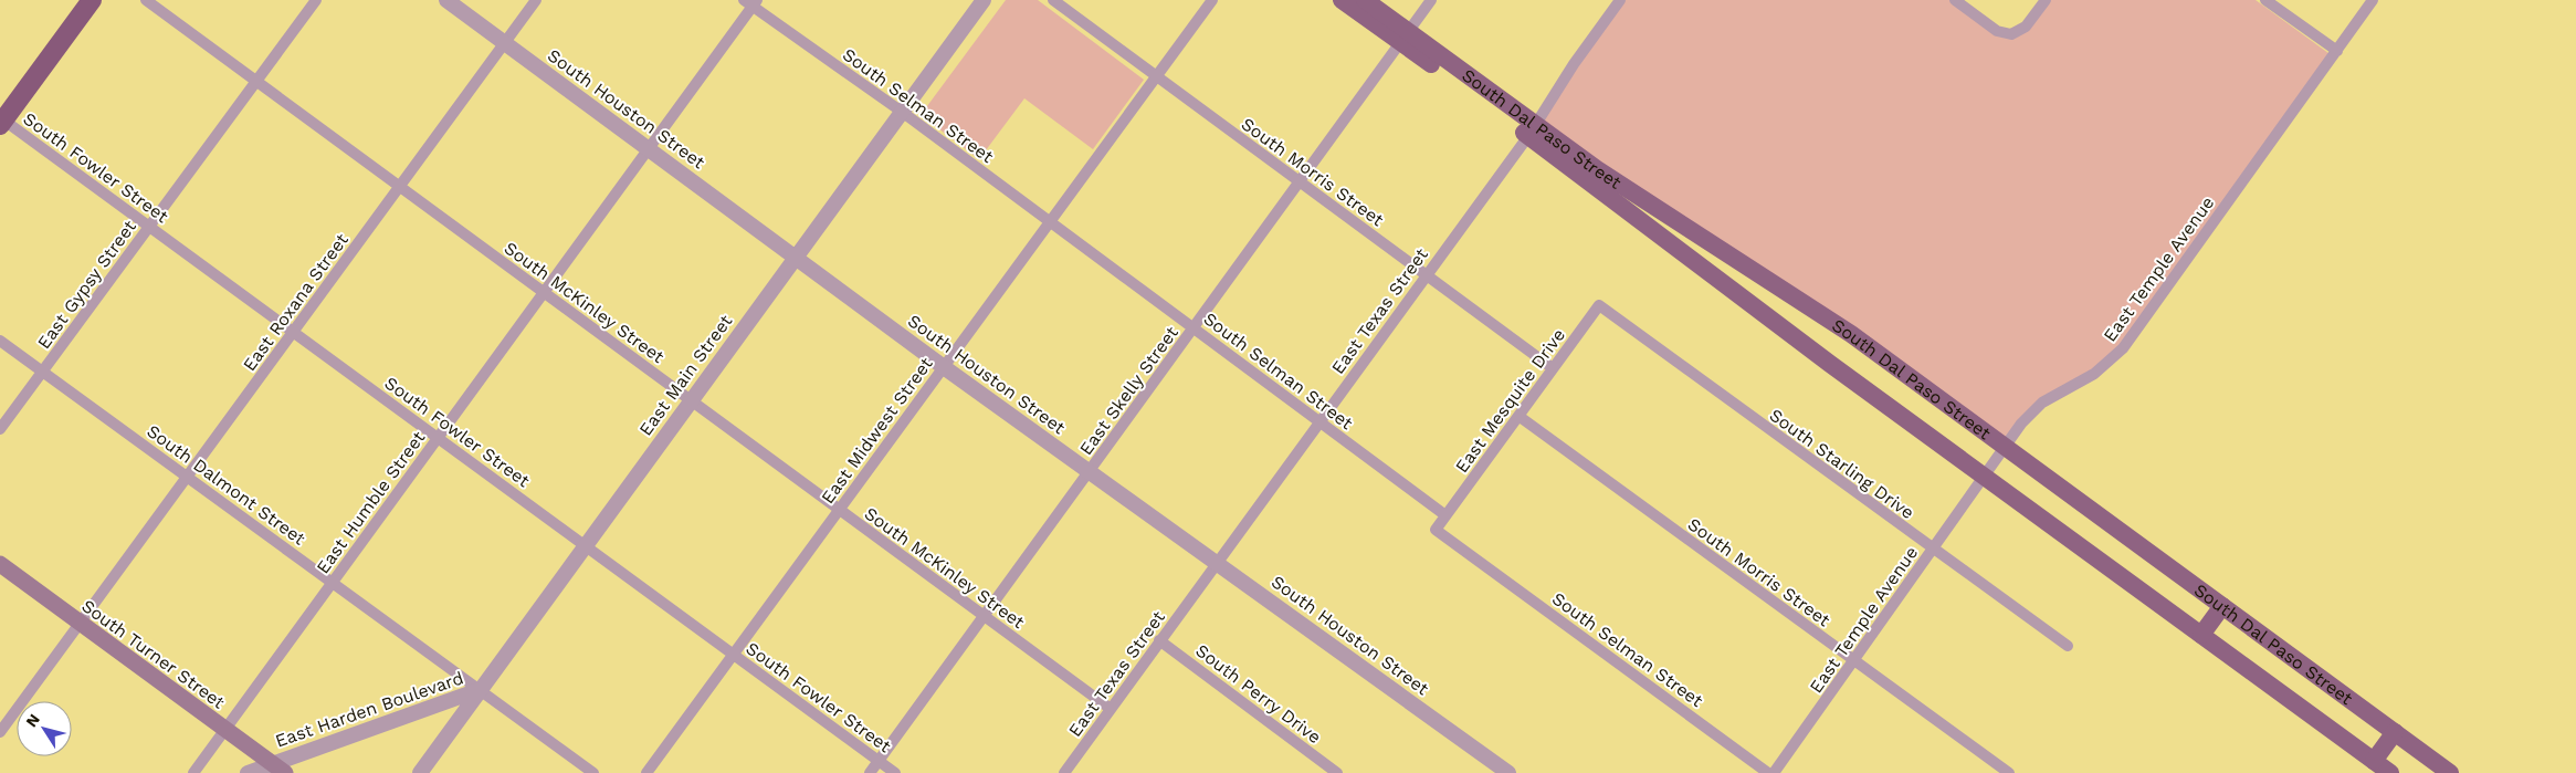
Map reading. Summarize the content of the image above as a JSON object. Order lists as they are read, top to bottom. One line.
{"streets":{"main road":["South Dal Paso Street","South Turner Street"],"street":["South Selman Street","South Houston Street","South Fowler Street","South Morris Street","East Temple Avenue","East Gypsy Street","East Roxana Street","South McKinley Street","East Texas Street","East Main Street","East Skelly Street","East Mesquite Drive","East Midwest Street","South Starling Drive","South Dalmont Street","East Humble Street","South Perry Drive","East Harden Boulevard"]},"crossings":[["South Selman Street","East Texas Street"],["South Selman Street","East Main Street"],["South Selman Street","East Skelly Street"],["South Selman Street","East Mesquite Drive"],["South Selman Street","East Midwest Street"],["South Selman Street","East Humble Street"],["South Houston Street","East Roxana Street"],["South Houston Street","East Texas Street"],["South Houston Street","East Main Street"],["South Houston Street","East Skelly Street"],["South Houston Street","East Midwest Street"],["South Houston Street","East Humble Street"],["South Dal Paso Street","East Temple Avenue"],["South Dal Paso Street","East Texas Street"],["South Dal Paso Street","East Skelly Street"],["South Fowler Street","East Gypsy Street"],["South Fowler Street","East Roxana Street"],["South Fowler Street","East Main Street"],["South Fowler Street","East Skelly Street"],["South Fowler Street","East Midwest Street"],["South Fowler Street","East Humble Street"],["South Morris Street","East Temple Avenue"],["South Morris Street","East Texas Street"],["South Morris Street","East Skelly Street"],["South Morris Street","East Mesquite Drive"],["South Morris Street","East Midwest Street"],["East Temple Avenue","South Starling Drive"],["East Gypsy Street","South McKinley Street"],["East Gypsy Street","South Dalmont Street"],["East Roxana Street","South McKinley Street"],["East Roxana Street","South Dalmont Street"],["East Roxana Street","South Turner Street"],["South McKinley Street","East Texas Street"],["South McKinley Street","East Main Street"],["South McKinley Street","East Skelly Street"],["South McKinley Street","East Midwest Street"],["South McKinley Street","East Humble Street"],["East Texas Street","South Perry Drive"],["East Main Street","South Dalmont Street"],["East Main Street","East Harden Boulevard"],["East Mesquite Drive","South Starling Drive"],["South Dalmont Street","East Humble Street"],["South Dalmont Street","East Harden Boulevard"],["East Humble Street","South Turner Street"],["South Turner Street","East Harden Boulevard"]],"north":"top left"}
